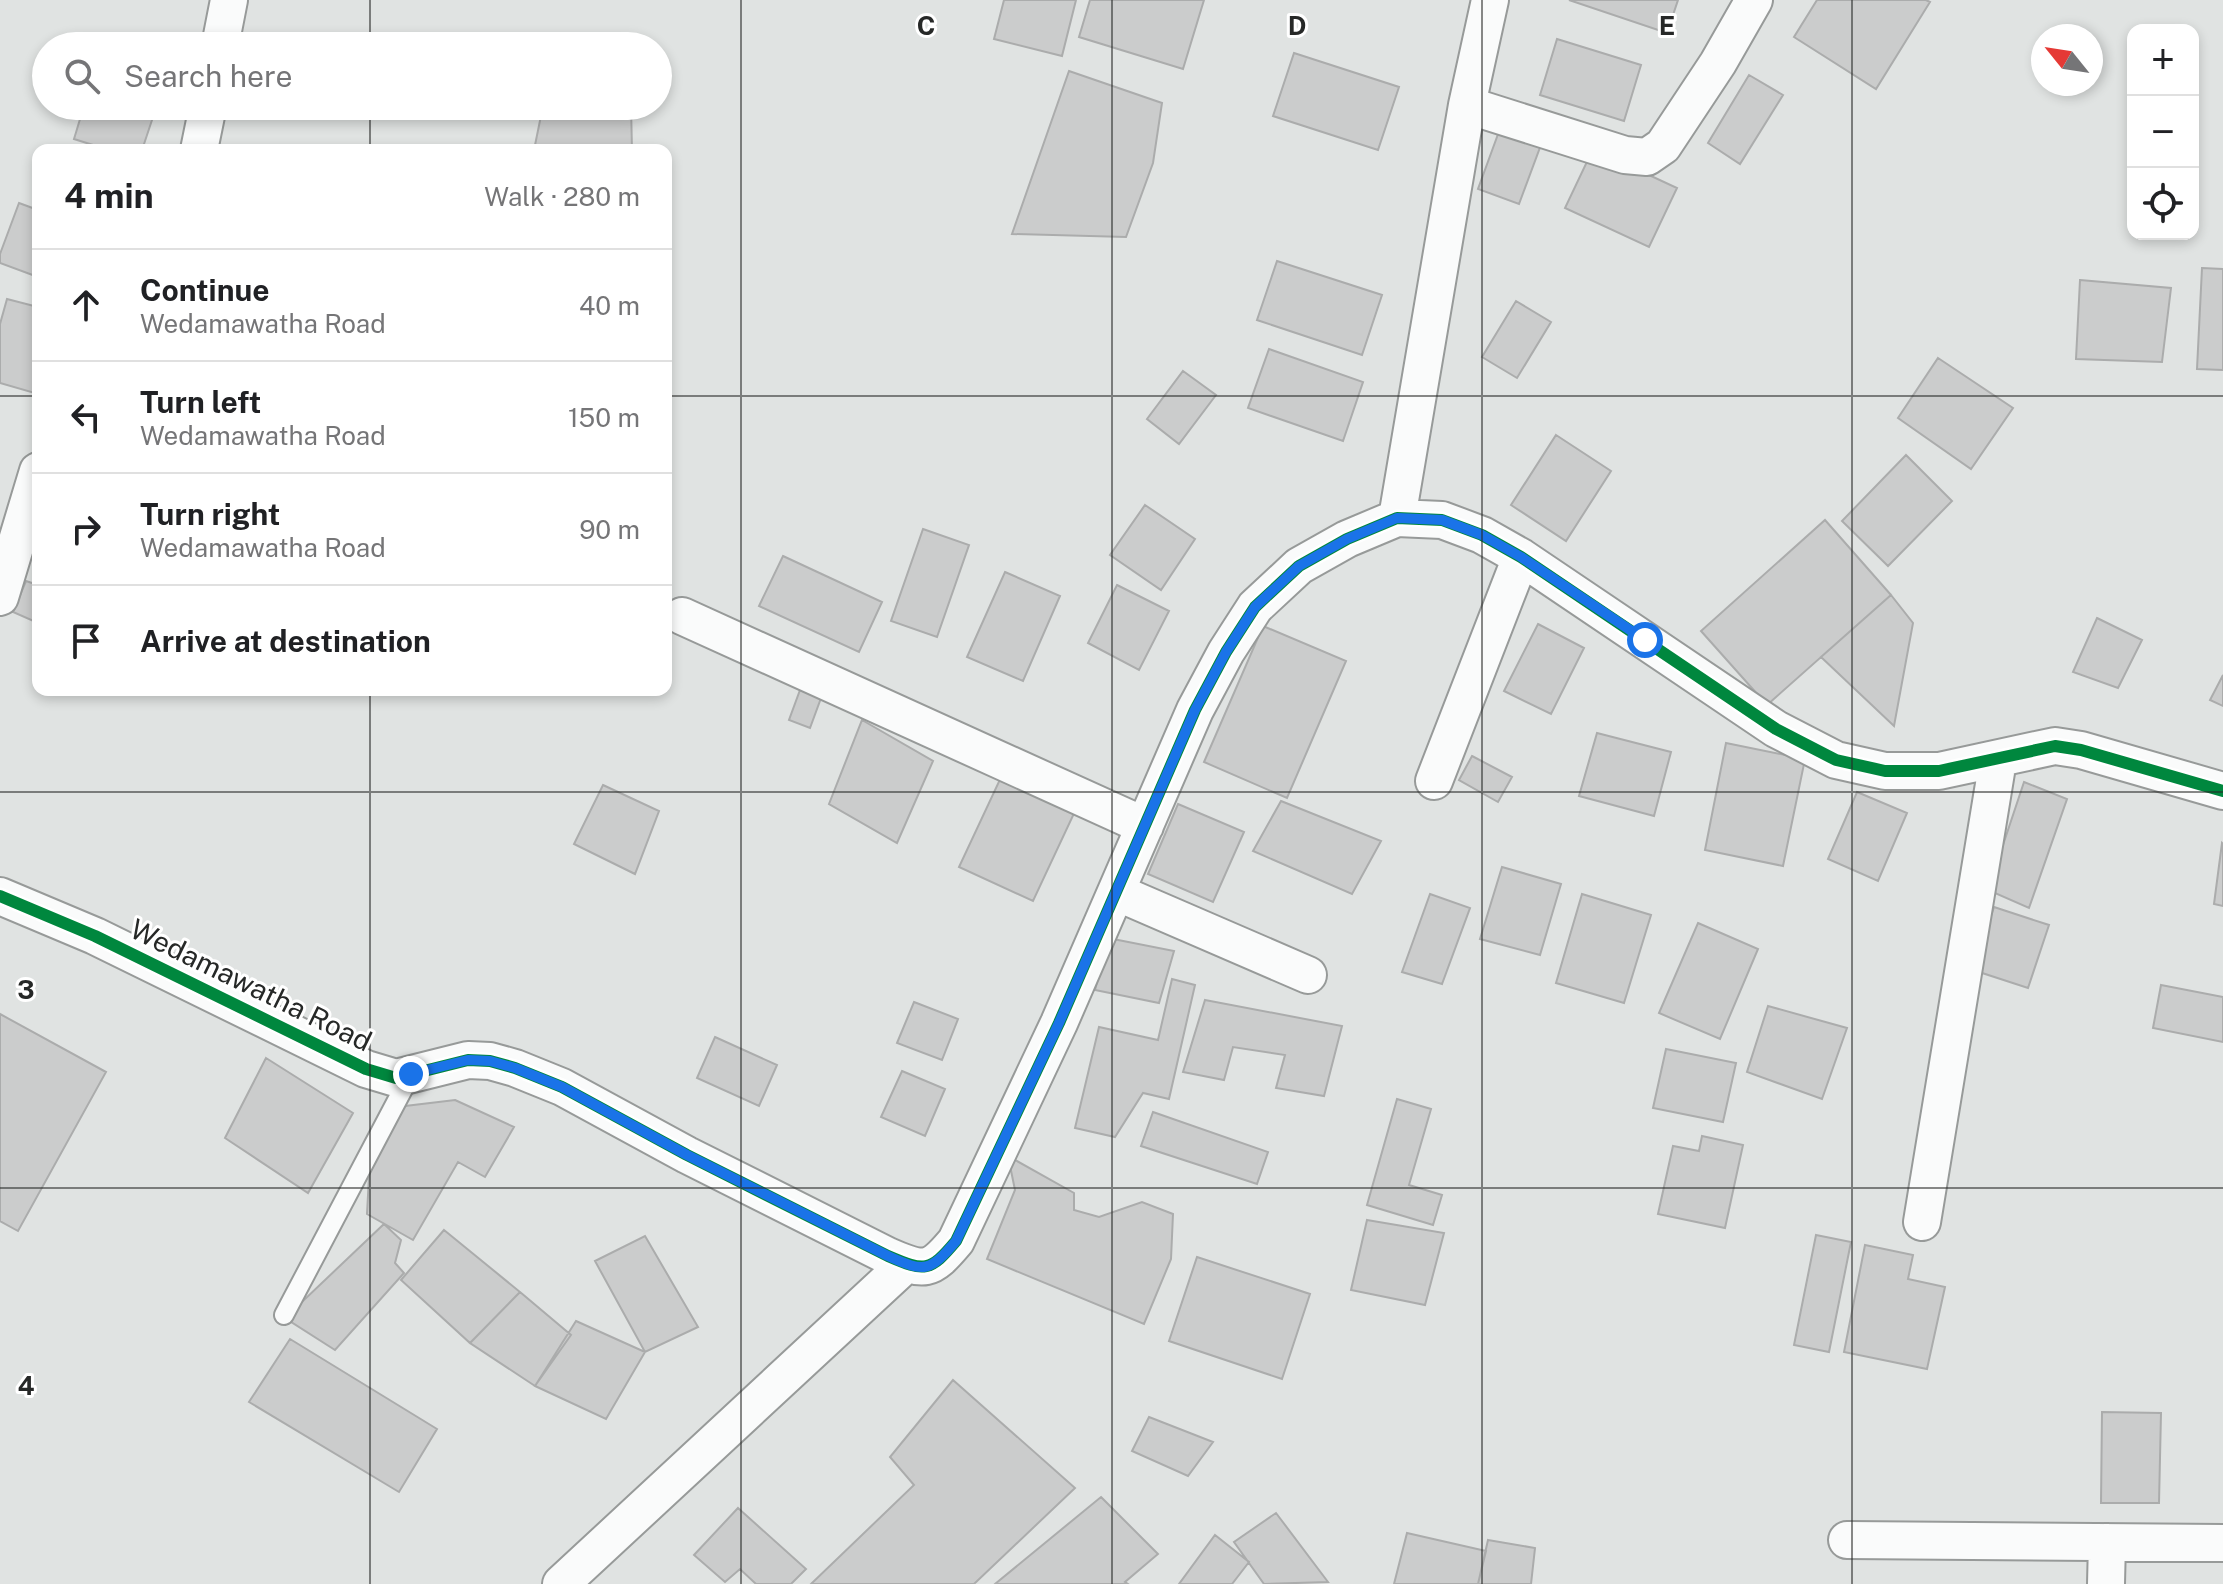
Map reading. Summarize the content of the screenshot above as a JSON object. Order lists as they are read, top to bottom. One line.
{"streets":{"street":["Wedamawatha Road"]},"north":"top left","page":{"map_buttons":["+","−"],"search":"Search here","heading":["4 min","Walk · 280 m"],"list":[["Continue","Wedamawatha Road","40 m"],["Turn left","Wedamawatha Road","150 m"],["Turn right","Wedamawatha Road","90 m"],"Arrive at destination"]},"grid":{"columns":["C","D","E"],"rows":["3","4"]}}
